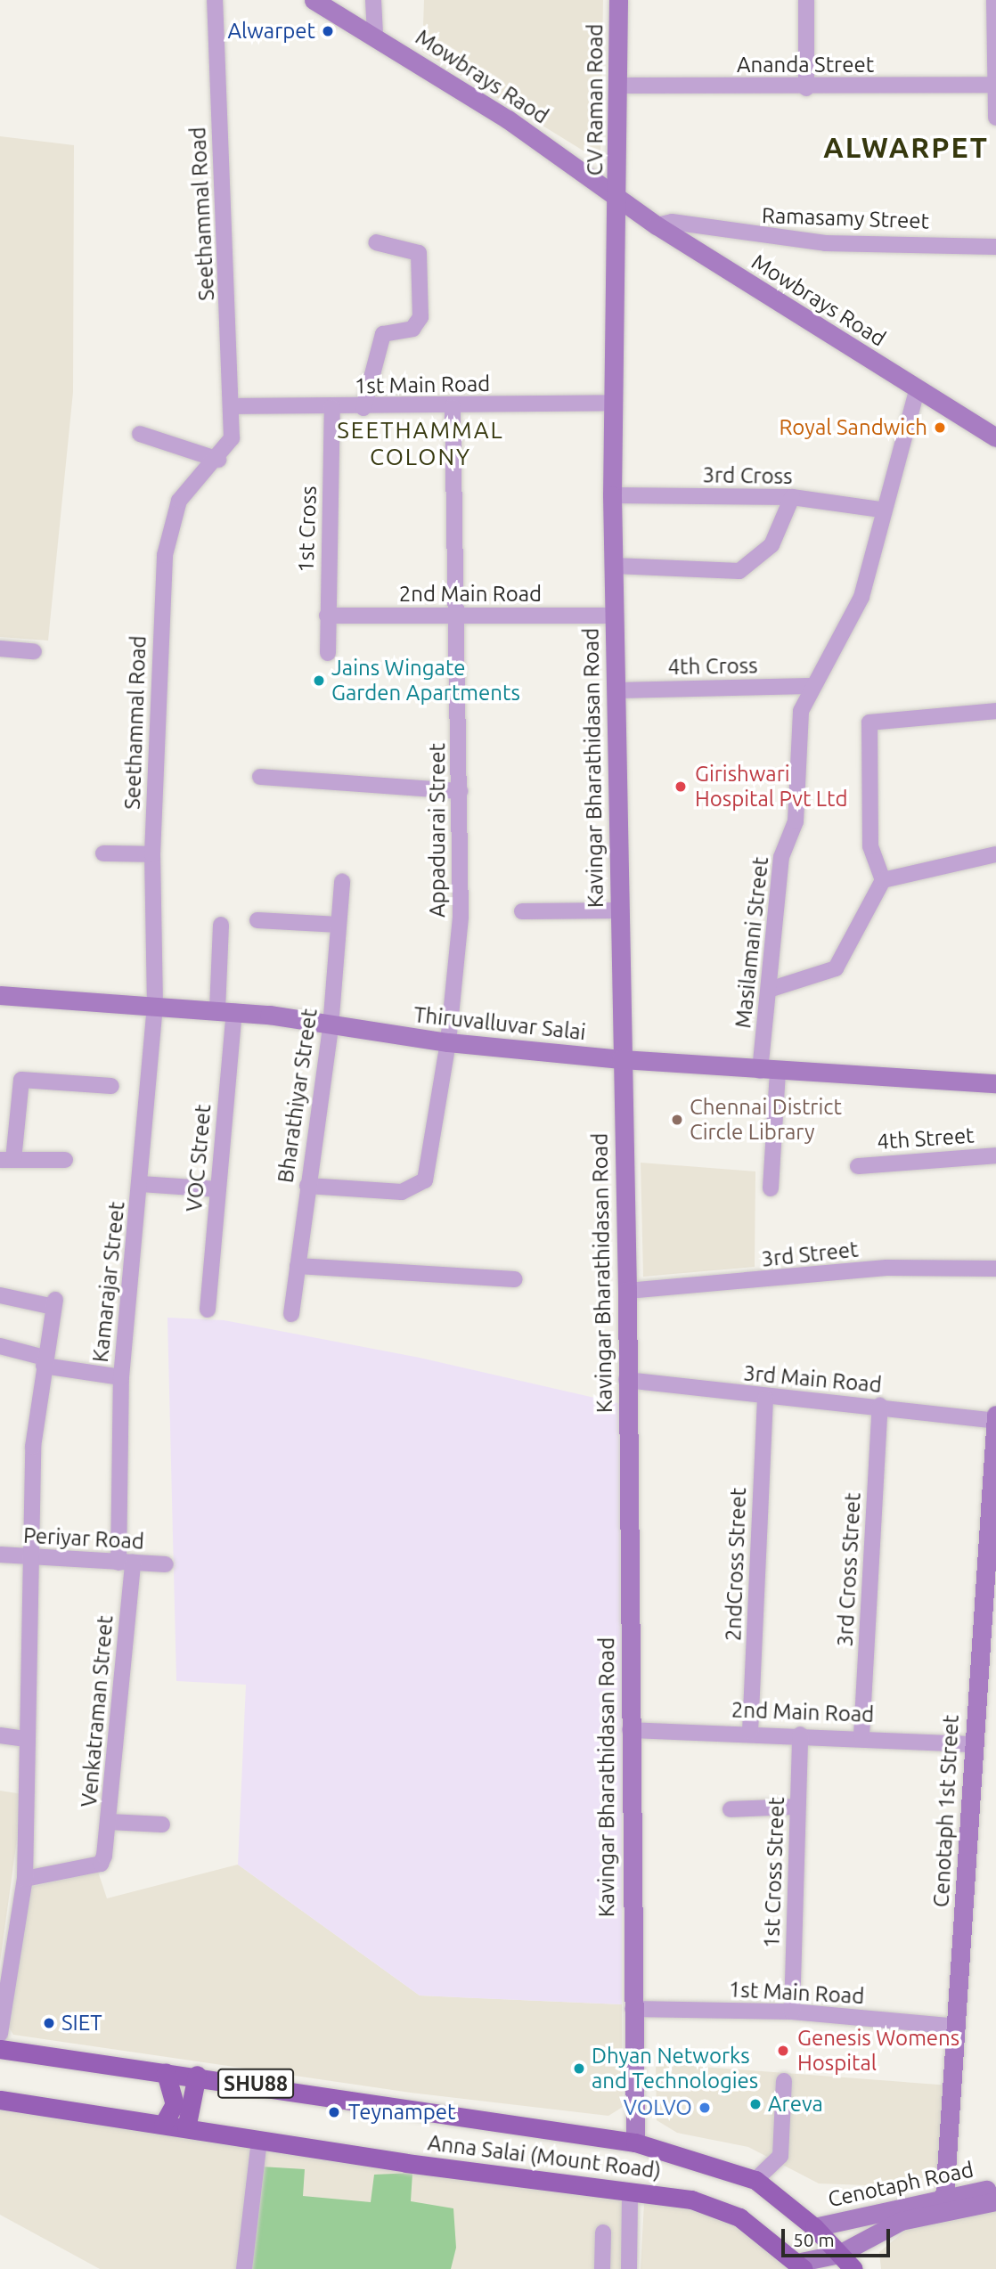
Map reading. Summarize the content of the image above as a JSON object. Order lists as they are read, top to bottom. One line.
{"streets":{"main road":["Mowbrays Raod","CV Raman Road","Mowbrays Road","Kavingar Bharathidasan Road","Thiruvalluvar Salai","Cenotaph 1st Street","SHU88","Anna Salai (Mount Road)","Cenotaph Road"],"street":["Ananda Street","Seethammal Road","Ramasamy Street","1st Main Road","3rd Cross","1st Cross","2nd Main Road","4th Cross","Appaduarai Street","Masilamani Street","Bharathiyar Street","4th Street","VOC Street","3rd Street","Kamarajar Street","3rd Main Road","Periyar Road","2ndCross Street","3rd Cross Street","Venkatraman Street","1st Cross Street"]},"crossings":[["Ananda Street","CV Raman Road"],["Mowbrays Raod","CV Raman Road"],["Mowbrays Raod","Mowbrays Road"],["CV Raman Road","Mowbrays Road"],["CV Raman Road","1st Main Road"],["CV Raman Road","Kavingar Bharathidasan Road"],["Seethammal Road","1st Main Road"],["Seethammal Road","Thiruvalluvar Salai"],["Seethammal Road","Kamarajar Street"],["Ramasamy Street","Mowbrays Road"],["Mowbrays Road","Masilamani Street"],["1st Main Road","1st Cross"],["1st Main Road","Kavingar Bharathidasan Road"],["1st Main Road","Appaduarai Street"],["1st Main Road","Cenotaph 1st Street"],["1st Main Road","1st Cross Street"],["3rd Cross","Kavingar Bharathidasan Road"],["3rd Cross","Masilamani Street"],["1st Cross","2nd Main Road"],["2nd Main Road","Kavingar Bharathidasan Road"],["2nd Main Road","Appaduarai Street"],["2nd Main Road","2ndCross Street"],["2nd Main Road","3rd Cross Street"],["2nd Main Road","Cenotaph 1st Street"],["2nd Main Road","1st Cross Street"],["4th Cross","Kavingar Bharathidasan Road"],["4th Cross","Masilamani Street"],["Kavingar Bharathidasan Road","Thiruvalluvar Salai"],["Kavingar Bharathidasan Road","3rd Street"],["Kavingar Bharathidasan Road","3rd Main Road"],["Kavingar Bharathidasan Road","Anna Salai (Mount Road)"],["Appaduarai Street","Thiruvalluvar Salai"],["Appaduarai Street","Bharathiyar Street"],["Masilamani Street","Thiruvalluvar Salai"],["Thiruvalluvar Salai","Bharathiyar Street"],["Thiruvalluvar Salai","VOC Street"],["Thiruvalluvar Salai","Kamarajar Street"],["Kamarajar Street","Periyar Road"],["Kamarajar Street","Venkatraman Street"],["3rd Main Road","2ndCross Street"],["3rd Main Road","3rd Cross Street"],["3rd Main Road","Cenotaph 1st Street"],["Periyar Road","Venkatraman Street"],["Cenotaph 1st Street","Cenotaph Road"],["Anna Salai (Mount Road)","Cenotaph Road"]],"districts":["ALWARPET","SEETHAMMAL COLONY"],"places":["Alwarpet","Royal Sandwich","Jains Wingate Garden Apartments","Girishwari Hospital Pvt Ltd","Chennai District Circle Library","SIET","Genesis Womens Hospital","Dhyan Networks and Technologies","Areva","VOLVO","Teynampet"],"scale_bar":"50 m"}
